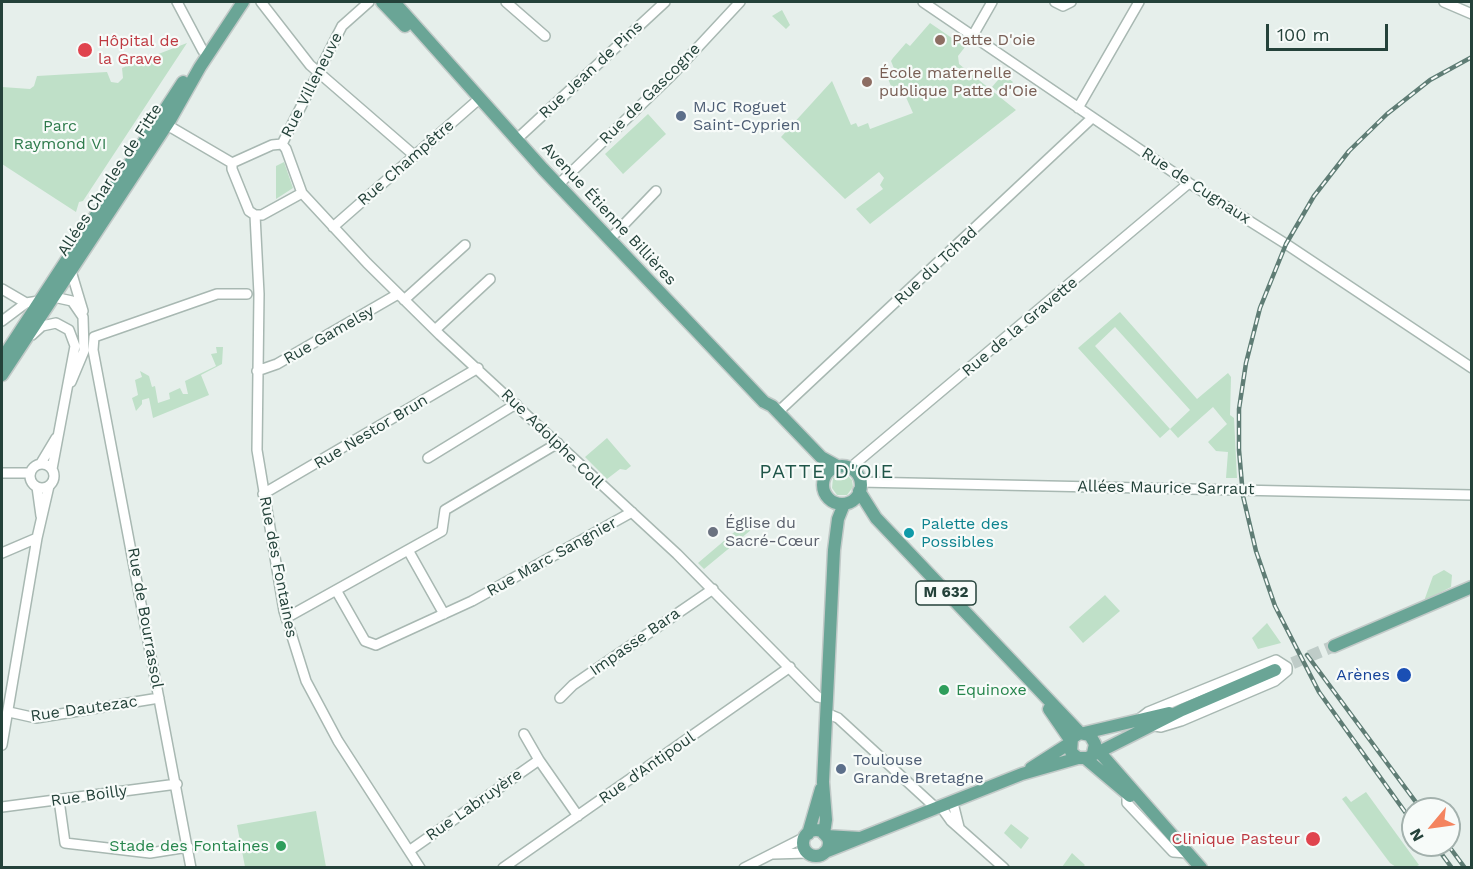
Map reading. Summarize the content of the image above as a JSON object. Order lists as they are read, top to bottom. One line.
{"streets":{"main road":["Allées Charles de Fitte","Avenue Étienne Billières","M 632"],"street":["Rue Jean de Pins","Rue Villeneuve","Rue de Gascogne","Rue Champêtre","Rue de Cugnaux","Rue du Tchad","Rue de la Gravette","Rue Gamelsy","Rue Nestor Brun","Rue Adolphe Coll","Allées Maurice Sarraut","Rue Marc Sangnier","Rue des Fontaines","Rue de Bourrassol","Impasse Bara","Rue Dautezac","Rue d'Antipoul","Rue Boilly","Rue Labruyère"]},"crossings":[["Rue Jean de Pins","Avenue Étienne Billières"],["Rue de Gascogne","Avenue Étienne Billières"],["Rue Champêtre","Avenue Étienne Billières"],["Rue Champêtre","Rue Adolphe Coll"],["Rue de Cugnaux","Rue du Tchad"],["Rue de Cugnaux","Rue de la Gravette"],["Avenue Étienne Billières","Rue du Tchad"],["Avenue Étienne Billières","Rue de la Gravette"],["Avenue Étienne Billières","Allées Maurice Sarraut"],["Avenue Étienne Billières","M 632"],["Rue de la Gravette","Allées Maurice Sarraut"],["Rue de la Gravette","M 632"],["Rue Gamelsy","Rue Adolphe Coll"],["Rue Gamelsy","Rue des Fontaines"],["Rue Nestor Brun","Rue Adolphe Coll"],["Rue Nestor Brun","Rue des Fontaines"],["Rue Adolphe Coll","Rue Marc Sangnier"],["Rue Adolphe Coll","Impasse Bara"],["Rue Adolphe Coll","Rue d'Antipoul"],["Allées Maurice Sarraut","M 632"],["Rue des Fontaines","Rue Labruyère"],["Rue de Bourrassol","Rue Dautezac"],["Rue de Bourrassol","Rue Boilly"],["Rue d'Antipoul","Rue Labruyère"]],"districts":["PATTE D'OIE"],"parks":["Parc Raymond VI"],"places":["Patte D'oie","Hôpital de la Grave","École maternelle publique Patte d'Oie","MJC Roguet Saint-Cyprien","Église du Sacré-Cœur","Palette des Possibles","Arènes","Equinoxe","Toulouse Grande Bretagne","Clinique Pasteur","Stade des Fontaines"],"scale_bar":"100 m","north":"bottom left"}
